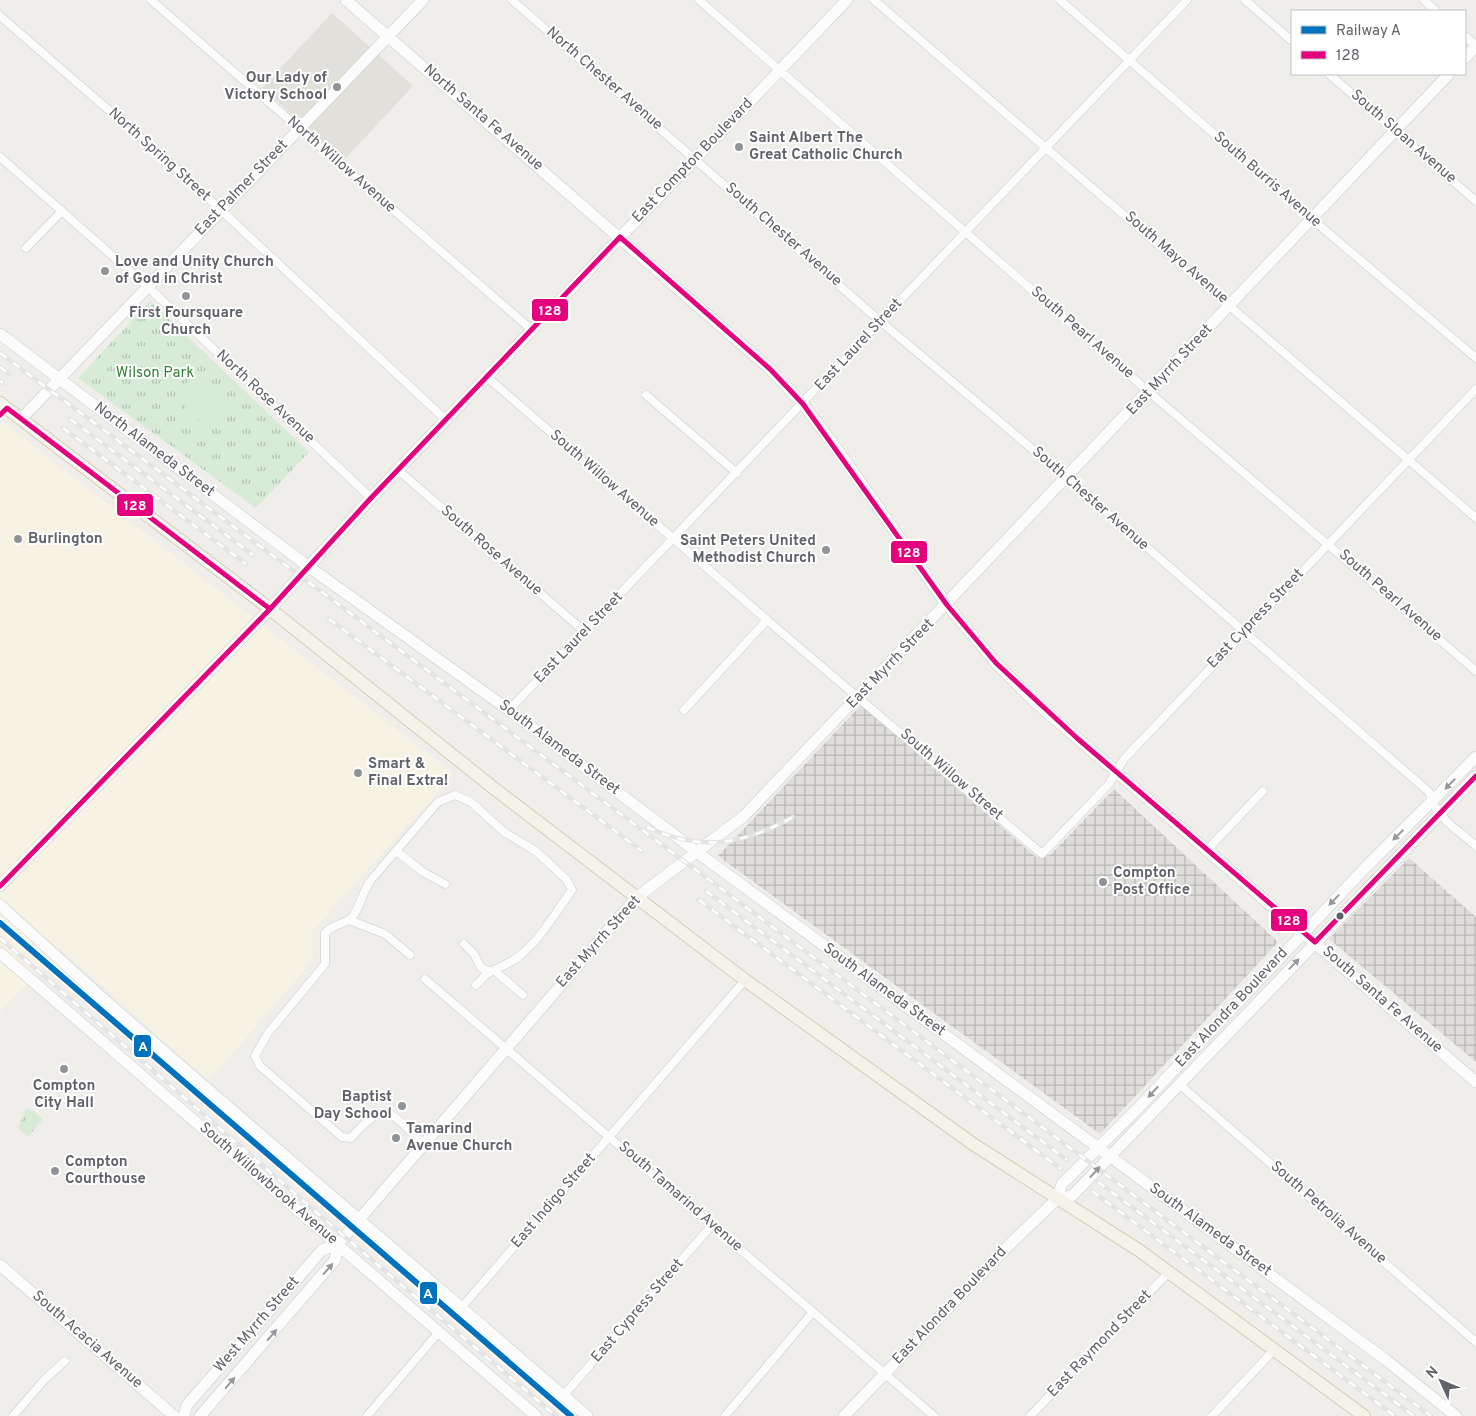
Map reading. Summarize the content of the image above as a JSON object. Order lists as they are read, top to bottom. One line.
{"streets":{"street":["North Chester Avenue","North Santa Fe Avenue","South Sloan Avenue","North Spring Street","East Compton Boulevard","North Willow Avenue","South Burris Avenue","East Palmer Street","South Chester Avenue","South Mayo Avenue","South Pearl Avenue","East Laurel Street","East Myrrh Street","North Rose Avenue","North Alameda Street","South Willow Avenue","South Rose Avenue","East Cypress Street","South Alameda Street","South Willow Street","South Santa Fe Avenue","East Alondra Boulevard","South Willowbrook Avenue","South Tamarind Avenue","East Indigo Street","South Petrolia Avenue","West Myrrh Street","South Acacia Avenue","East Raymond Street"]},"crossings":[["North Chester Avenue","East Compton Boulevard"],["North Chester Avenue","South Chester Avenue"],["North Santa Fe Avenue","East Compton Boulevard"],["North Santa Fe Avenue","East Palmer Street"],["North Santa Fe Avenue","South Santa Fe Avenue"],["South Sloan Avenue","East Myrrh Street"],["North Spring Street","East Compton Boulevard"],["North Spring Street","East Palmer Street"],["East Compton Boulevard","North Willow Avenue"],["East Compton Boulevard","South Chester Avenue"],["East Compton Boulevard","South Pearl Avenue"],["East Compton Boulevard","North Rose Avenue"],["East Compton Boulevard","North Alameda Street"],["East Compton Boulevard","South Willow Avenue"],["East Compton Boulevard","South Rose Avenue"],["East Compton Boulevard","South Alameda Street"],["East Compton Boulevard","South Santa Fe Avenue"],["North Willow Avenue","East Palmer Street"],["South Burris Avenue","East Laurel Street"],["South Burris Avenue","East Myrrh Street"],["East Palmer Street","North Rose Avenue"],["East Palmer Street","North Alameda Street"],["South Chester Avenue","East Laurel Street"],["South Chester Avenue","East Myrrh Street"],["South Chester Avenue","East Cypress Street"],["South Chester Avenue","East Alondra Boulevard"],["South Mayo Avenue","East Laurel Street"],["South Mayo Avenue","East Myrrh Street"],["South Mayo Avenue","East Cypress Street"],["South Pearl Avenue","East Laurel Street"],["South Pearl Avenue","East Myrrh Street"],["South Pearl Avenue","East Cypress Street"],["East Laurel Street","South Willow Avenue"],["East Laurel Street","South Rose Avenue"],["East Laurel Street","South Alameda Street"],["East Laurel Street","South Santa Fe Avenue"],["East Myrrh Street","South Willow Avenue"],["East Myrrh Street","South Alameda Street"],["East Myrrh Street","South Willow Street"],["East Myrrh Street","South Santa Fe Avenue"],["East Myrrh Street","South Tamarind Avenue"],["East Myrrh Street","West Myrrh Street"],["North Alameda Street","South Alameda Street"],["South Willow Avenue","South Willow Street"],["East Cypress Street","South Willow Street"],["East Cypress Street","South Santa Fe Avenue"],["East Cypress Street","South Tamarind Avenue"],["South Alameda Street","East Alondra Boulevard"],["South Santa Fe Avenue","East Alondra Boulevard"],["East Alondra Boulevard","South Tamarind Avenue"],["East Alondra Boulevard","South Petrolia Avenue"],["South Willowbrook Avenue","West Myrrh Street"],["South Tamarind Avenue","East Indigo Street"]],"parks":["Wilson Park"],"places":["Our Lady of Victory School","Saint Albert The Great Catholic Church","Love and Unity Church of God in Christ","First Foursquare Church","Burlington","Saint Peters United Methodist Church","Smart & Final Extra!","Compton Post Office","Compton City Hall","Baptist Day School","Tamarind Avenue Church","Compton Courthouse"],"lines":["transit line 128","rail line A"],"legend":["Railway A","128"],"north":"top left"}
